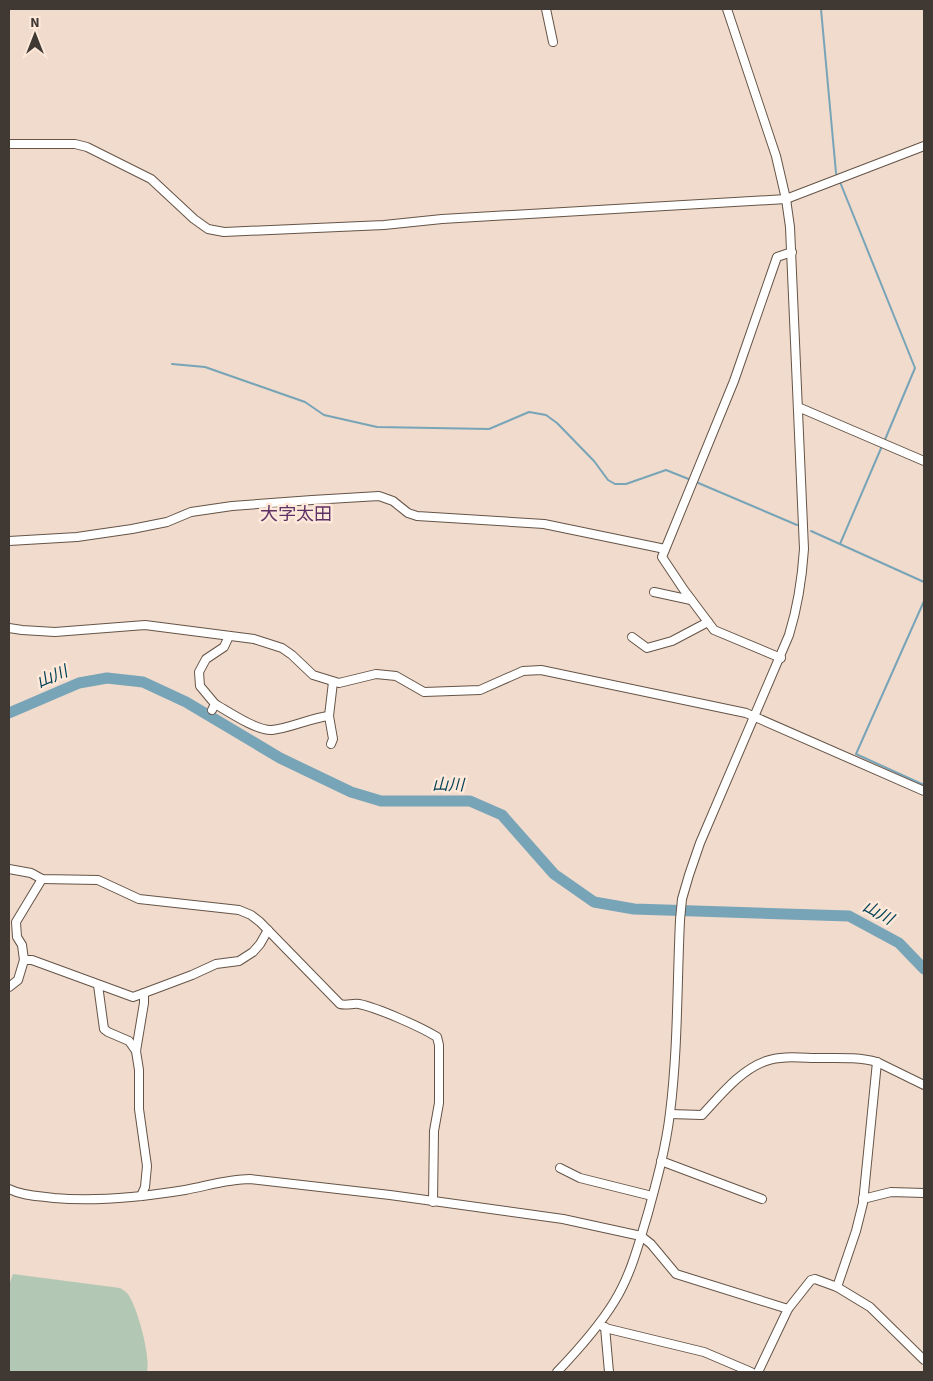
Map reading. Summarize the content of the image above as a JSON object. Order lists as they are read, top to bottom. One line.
{"districts":["大字太田"],"water":["山川"],"north":"top"}
